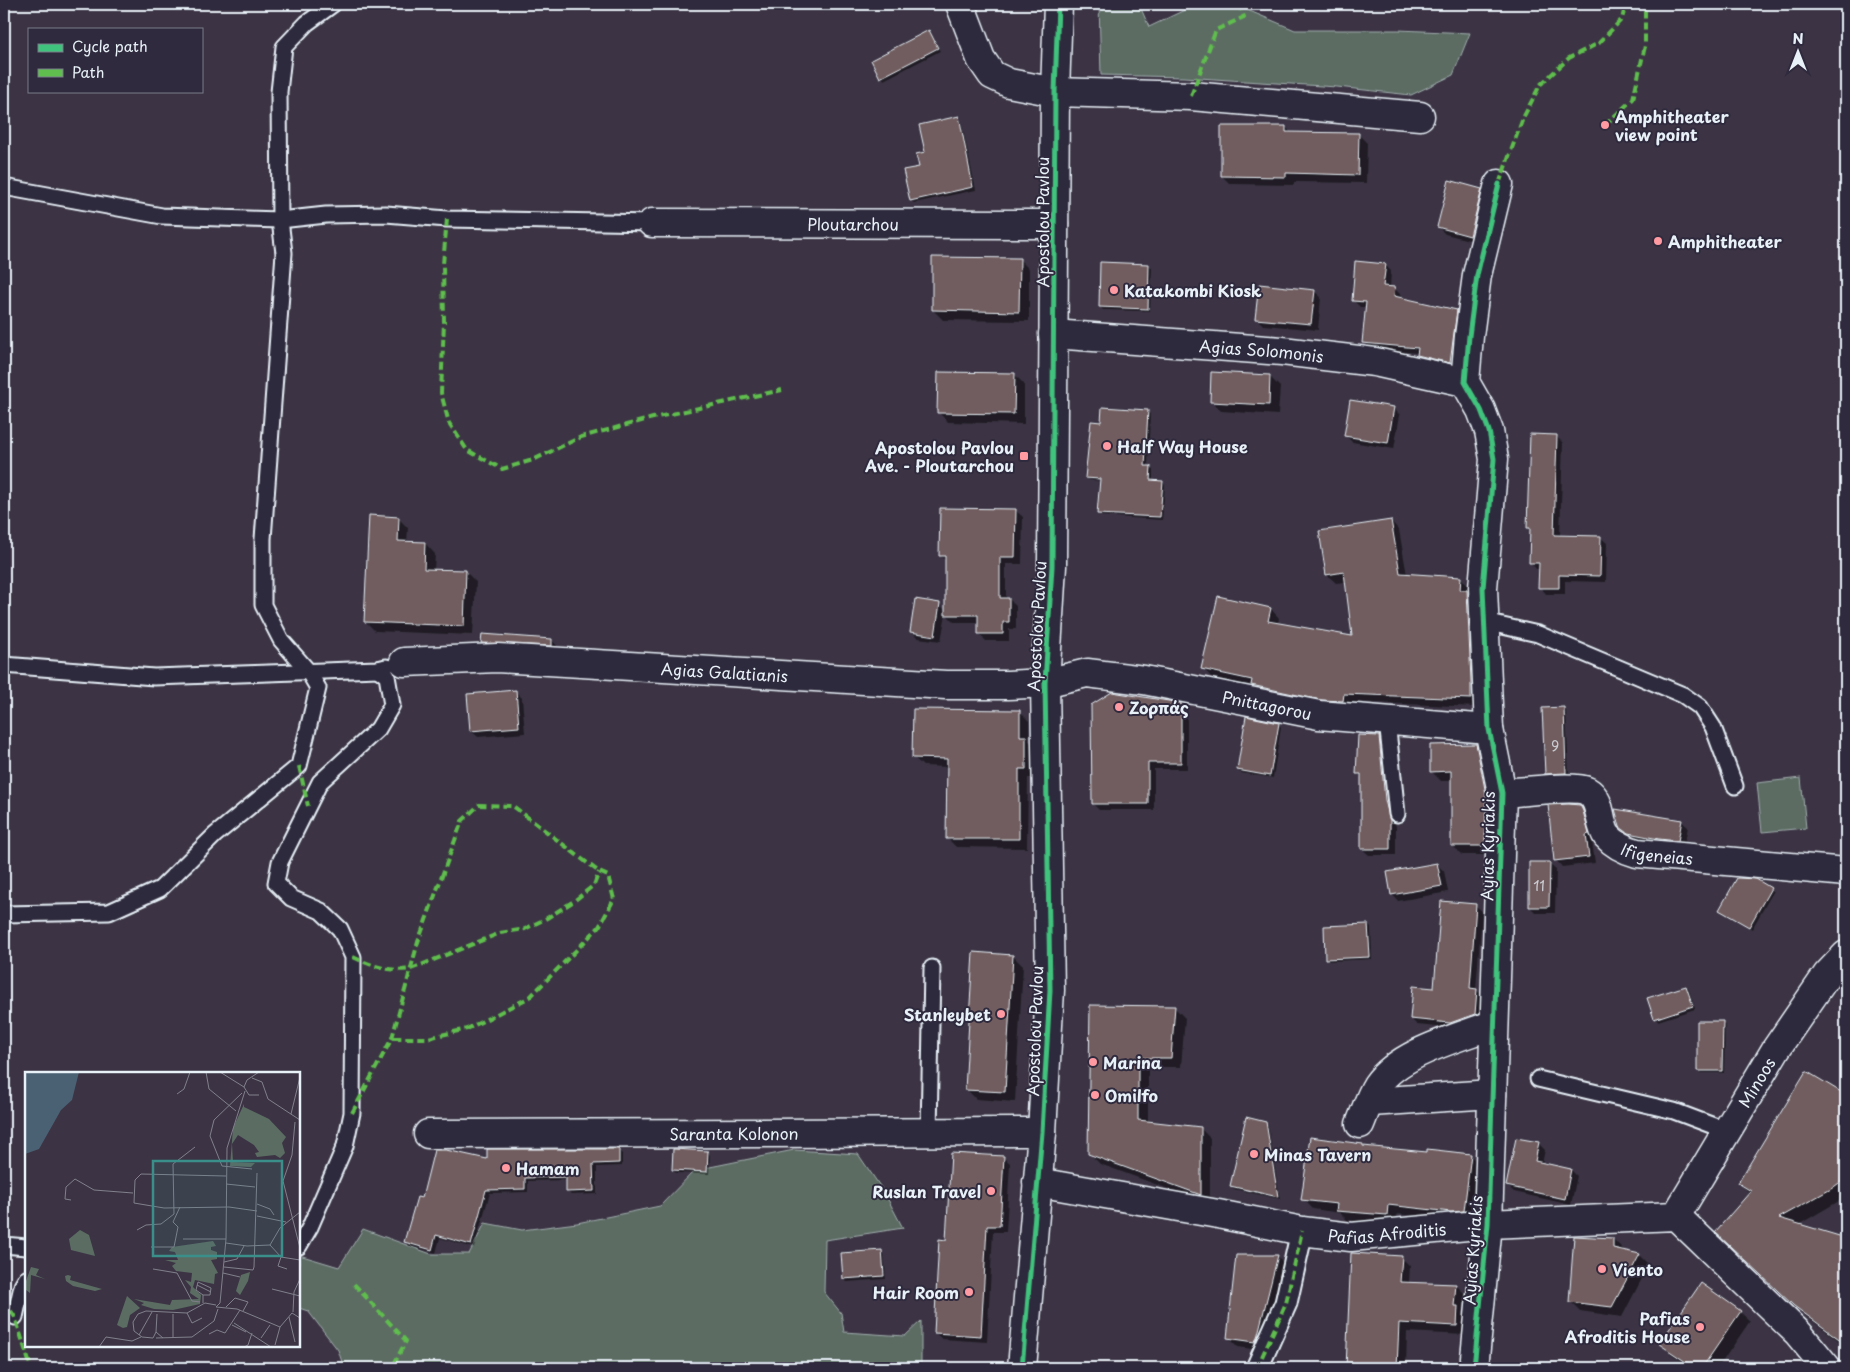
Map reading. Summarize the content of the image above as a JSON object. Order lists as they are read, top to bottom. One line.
{"streets":{"street":["Apostolou Pavlou","Ploutarchou","Agias Solomonis","Agias Galatianis","Pnittagorou","Ayias Kyriakis","Ifigeneias","Minoos","Saranta Kolonon","Pafias Afroditis"]},"crossings":[["Apostolou Pavlou","Ploutarchou"],["Apostolou Pavlou","Agias Solomonis"],["Apostolou Pavlou","Agias Galatianis"],["Apostolou Pavlou","Pnittagorou"],["Apostolou Pavlou","Saranta Kolonon"],["Apostolou Pavlou","Pafias Afroditis"],["Agias Solomonis","Ayias Kyriakis"],["Agias Galatianis","Pnittagorou"],["Pnittagorou","Ayias Kyriakis"],["Ayias Kyriakis","Ifigeneias"],["Ayias Kyriakis","Pafias Afroditis"],["Minoos","Pafias Afroditis"]],"places":{"other":["Amphitheater view point","Amphitheater","Katakombi Kiosk","Half Way House","Ζορπάς","Stanleybet","Marina","Omilfo","Minas Tavern","Hamam","Ruslan Travel","Viento","Hair Room","Pafias Afroditis House"],"transit":["Apostolou Pavlou Ave. - Ploutarchou"]},"house_numbers":["9","11"],"legend":["Cycle path","Path"],"north":"top"}
